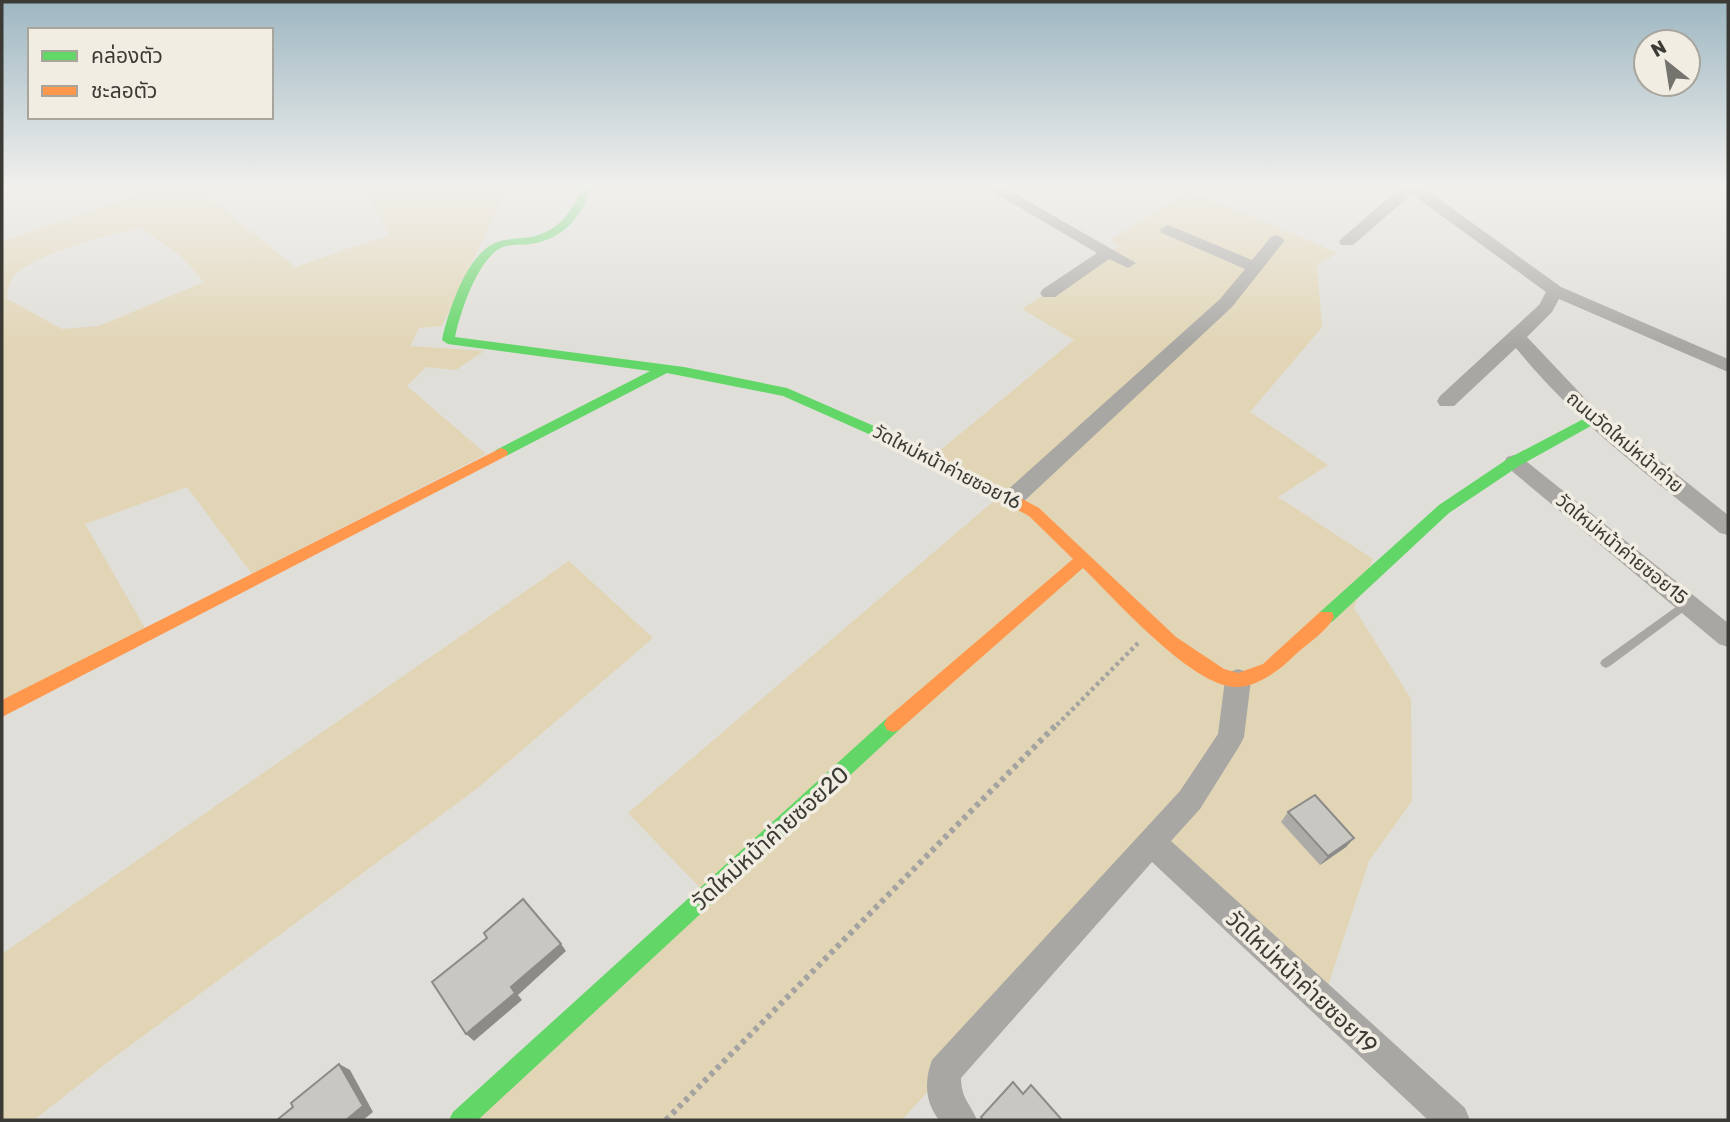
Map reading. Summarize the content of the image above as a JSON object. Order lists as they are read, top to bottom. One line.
{"streets":{"street":["ถนนวัดใหม่หน้าค่าย","วัดใหม่หน้าค่ายซอย16","วัดใหม่หน้าค่ายซอย15","วัดใหม่หน้าค่ายซอย20","วัดใหม่หน้าค่ายซอย19"]},"crossings":[["วัดใหม่หน้าค่ายซอย16","วัดใหม่หน้าค่ายซอย20"]],"legend":["คล่องตัว","ชะลอตัว"],"north":"top left"}
